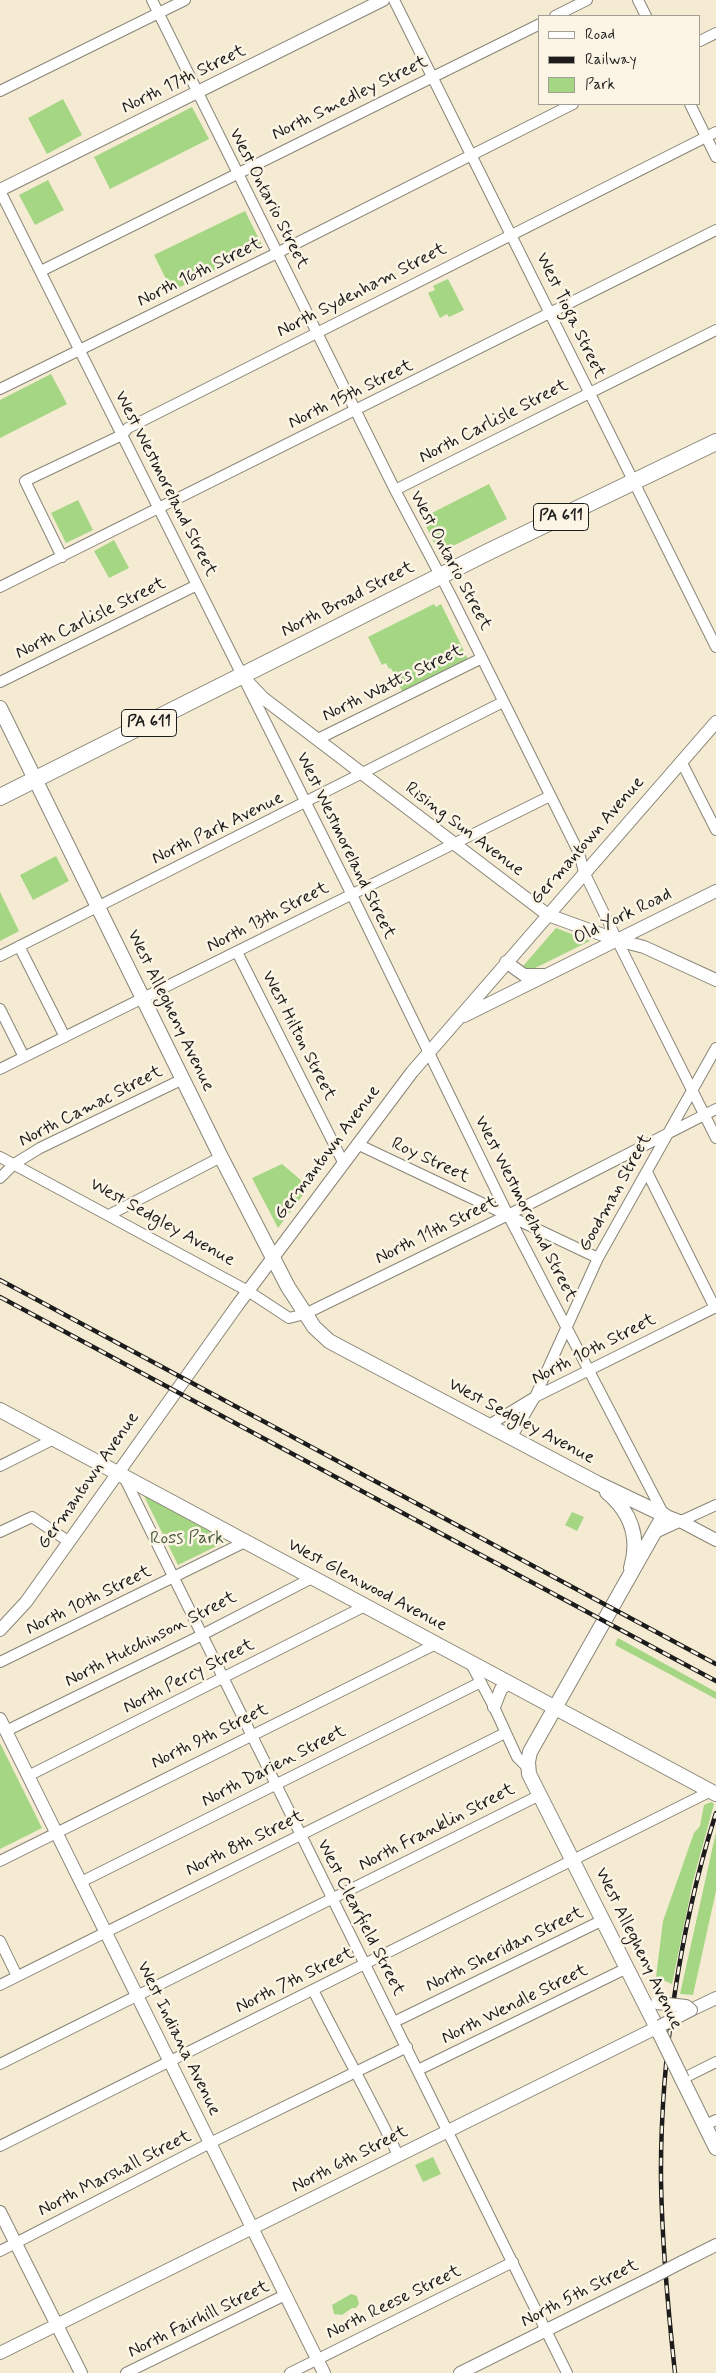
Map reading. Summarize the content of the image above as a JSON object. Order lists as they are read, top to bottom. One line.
{"streets":{"main road":["PA 611","North Broad Street","West Allegheny Avenue","West Sedgley Avenue","West Glenwood Avenue"],"street":["North 17th Street","North Smedley Street","West Ontario Street","North 16th Street","North Sydenham Street","West Tioga Street","North 15th Street","North Carlisle Street","West Westmoreland Street","North Watts Street","North Park Avenue","Rising Sun Avenue","Germantown Avenue","Old York Road","North 13th Street","West Hilton Street","North Camac Street","Roy Street","Goodman Street","North 11th Street","North 10th Street","North Hutchinson Street","North Percy Street","North 9th Street","North Darien Street","North Franklin Street","North 8th Street","West Clearfield Street","North Sheridan Street","North 7th Street","North Wendle Street","West Indiana Avenue","North 6th Street","North Marshall Street","North 5th Street","North Reese Street","North Fairhill Street"]},"crossings":[["North 17th Street","West Ontario Street"],["North 17th Street","West Westmoreland Street"],["North Smedley Street","West Ontario Street"],["North Smedley Street","West Tioga Street"],["North Smedley Street","West Westmoreland Street"],["West Ontario Street","North 16th Street"],["West Ontario Street","North Sydenham Street"],["West Ontario Street","North 15th Street"],["West Ontario Street","North Carlisle Street"],["West Ontario Street","North Broad Street"],["West Ontario Street","North Watts Street"],["West Ontario Street","North Park Avenue"],["West Ontario Street","Rising Sun Avenue"],["West Ontario Street","Germantown Avenue"],["West Ontario Street","Old York Road"],["West Ontario Street","North 13th Street"],["West Ontario Street","Goodman Street"],["West Ontario Street","North 11th Street"],["North 16th Street","West Tioga Street"],["North 16th Street","West Westmoreland Street"],["North Sydenham Street","West Tioga Street"],["North Sydenham Street","North 15th Street"],["North Sydenham Street","West Westmoreland Street"],["West Tioga Street","North 15th Street"],["West Tioga Street","North Carlisle Street"],["West Tioga Street","North Broad Street"],["North 15th Street","West Westmoreland Street"],["North Carlisle Street","West Westmoreland Street"],["West Westmoreland Street","North Broad Street"],["West Westmoreland Street","North Park Avenue"],["West Westmoreland Street","Rising Sun Avenue"],["West Westmoreland Street","Germantown Avenue"],["West Westmoreland Street","North 13th Street"],["West Westmoreland Street","Roy Street"],["West Westmoreland Street","Goodman Street"],["West Westmoreland Street","West Sedgley Avenue"],["West Westmoreland Street","North 11th Street"],["West Westmoreland Street","North 10th Street"],["North Broad Street","Rising Sun Avenue"],["North Broad Street","West Allegheny Avenue"],["North Watts Street","Rising Sun Avenue"],["North Park Avenue","Rising Sun Avenue"],["North Park Avenue","West Allegheny Avenue"],["Rising Sun Avenue","Germantown Avenue"],["Rising Sun Avenue","Old York Road"],["Rising Sun Avenue","North 13th Street"],["Germantown Avenue","Old York Road"],["Germantown Avenue","West Allegheny Avenue"],["Germantown Avenue","West Hilton Street"],["Germantown Avenue","Roy Street"],["Germantown Avenue","West Sedgley Avenue"],["Germantown Avenue","West Glenwood Avenue"],["Germantown Avenue","West Clearfield Street"],["North 13th Street","West Allegheny Avenue"],["North 13th Street","West Hilton Street"],["West Allegheny Avenue","North Camac Street"],["West Allegheny Avenue","West Sedgley Avenue"],["West Allegheny Avenue","North 11th Street"],["West Allegheny Avenue","West Glenwood Avenue"],["West Allegheny Avenue","North Darien Street"],["West Allegheny Avenue","North Franklin Street"],["West Allegheny Avenue","North 8th Street"],["West Allegheny Avenue","North Sheridan Street"],["West Allegheny Avenue","North 7th Street"],["West Allegheny Avenue","North Wendle Street"],["West Allegheny Avenue","North 6th Street"],["North Camac Street","West Sedgley Avenue"],["Roy Street","Goodman Street"],["Roy Street","North 11th Street"],["Goodman Street","West Sedgley Avenue"],["Goodman Street","North 11th Street"],["Goodman Street","North 10th Street"],["West Sedgley Avenue","North 11th Street"],["West Sedgley Avenue","North 10th Street"],["North 10th Street","West Glenwood Avenue"],["North 10th Street","West Clearfield Street"],["West Glenwood Avenue","North Hutchinson Street"],["West Glenwood Avenue","North Percy Street"],["West Glenwood Avenue","North 9th Street"],["West Glenwood Avenue","West Clearfield Street"],["West Glenwood Avenue","North 7th Street"],["North Hutchinson Street","West Clearfield Street"],["North Hutchinson Street","West Indiana Avenue"],["North Percy Street","West Clearfield Street"],["North Percy Street","West Indiana Avenue"],["North 9th Street","West Clearfield Street"],["North 9th Street","West Indiana Avenue"],["North Darien Street","West Clearfield Street"],["North Darien Street","West Indiana Avenue"],["North Franklin Street","West Clearfield Street"],["North Franklin Street","West Indiana Avenue"],["North 8th Street","West Clearfield Street"],["North 8th Street","West Indiana Avenue"],["West Clearfield Street","North Sheridan Street"],["West Clearfield Street","North 7th Street"],["West Clearfield Street","North Wendle Street"],["West Clearfield Street","North 6th Street"],["West Clearfield Street","North Marshall Street"],["West Clearfield Street","North 5th Street"],["West Clearfield Street","North Reese Street"],["North 7th Street","West Indiana Avenue"],["West Indiana Avenue","North 6th Street"],["West Indiana Avenue","North Marshall Street"],["West Indiana Avenue","North Reese Street"],["West Indiana Avenue","North Fairhill Street"]],"parks":["Ross Park"],"legend":["Road","Railway","Park"]}
